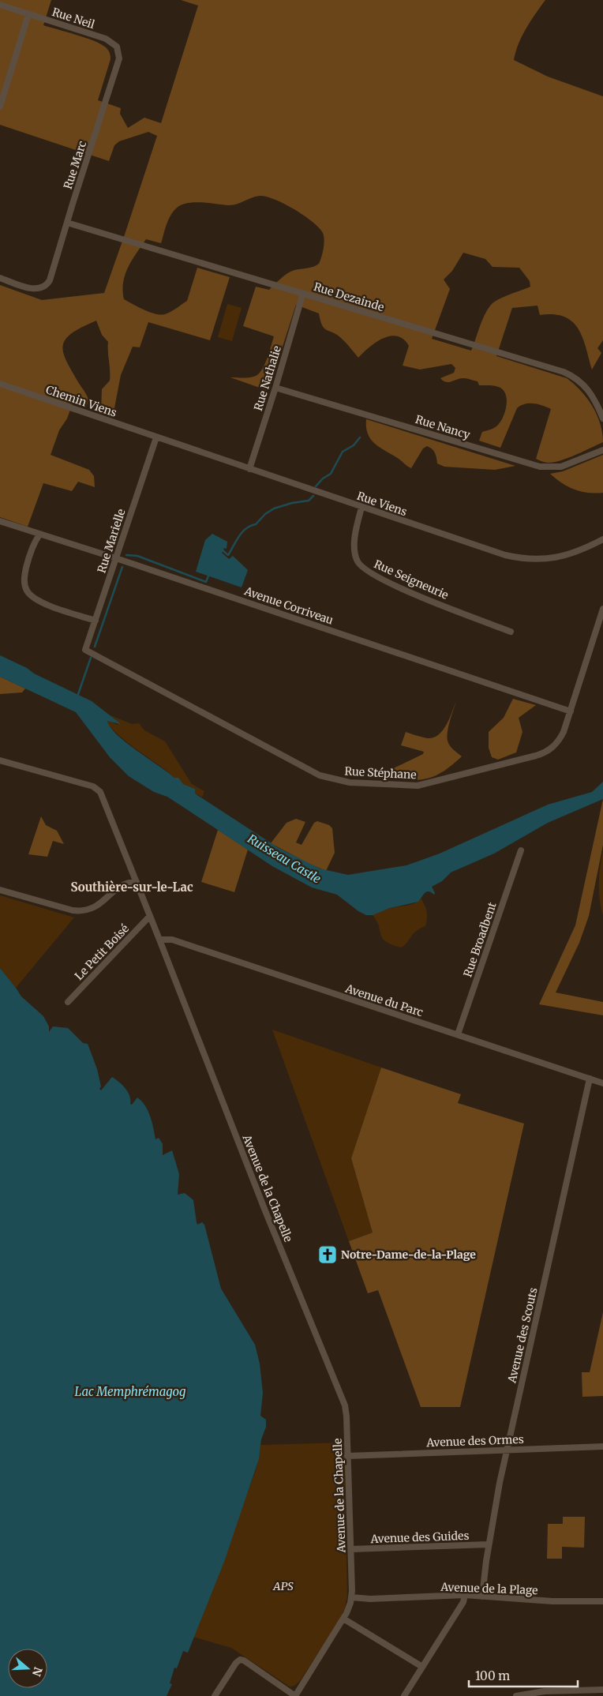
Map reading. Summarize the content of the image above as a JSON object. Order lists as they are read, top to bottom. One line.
{"streets":{"street":["Rue Neil","Rue Marc","Rue Dezainde","Rue Nathalie","Chemin Viens","Rue Nancy","Rue Viens","Rue Marielle","Rue Seigneurie","Avenue Corriveau","Rue Stéphane","Rue Broadbent","Le Petit Boisé","Avenue du Parc","Avenue de la Chapelle","Avenue des Scouts","Avenue des Ormes","Avenue des Guides","Avenue de la Plage"]},"crossings":[["Rue Neil","Rue Marc"],["Rue Marc","Rue Dezainde"],["Rue Dezainde","Rue Nathalie"],["Rue Nathalie","Rue Nancy"],["Rue Nathalie","Rue Viens"],["Chemin Viens","Rue Viens"],["Chemin Viens","Rue Marielle"],["Rue Viens","Rue Marielle"],["Rue Viens","Rue Seigneurie"],["Rue Marielle","Avenue Corriveau"],["Rue Marielle","Rue Stéphane"],["Avenue Corriveau","Rue Stéphane"],["Rue Broadbent","Avenue du Parc"],["Le Petit Boisé","Avenue de la Chapelle"],["Avenue du Parc","Avenue de la Chapelle"],["Avenue du Parc","Avenue des Scouts"],["Avenue de la Chapelle","Avenue des Ormes"],["Avenue de la Chapelle","Avenue des Guides"],["Avenue de la Chapelle","Avenue de la Plage"],["Avenue des Scouts","Avenue des Ormes"],["Avenue des Scouts","Avenue des Guides"],["Avenue des Scouts","Avenue de la Plage"]],"districts":["Southière-sur-le-Lac"],"water":["Ruisseau Castle","Lac Memphrémagog"],"parks":["APS"],"places":{"church":["Notre-Dame-de-la-Plage"]},"scale_bar":"100 m","north":"right"}
